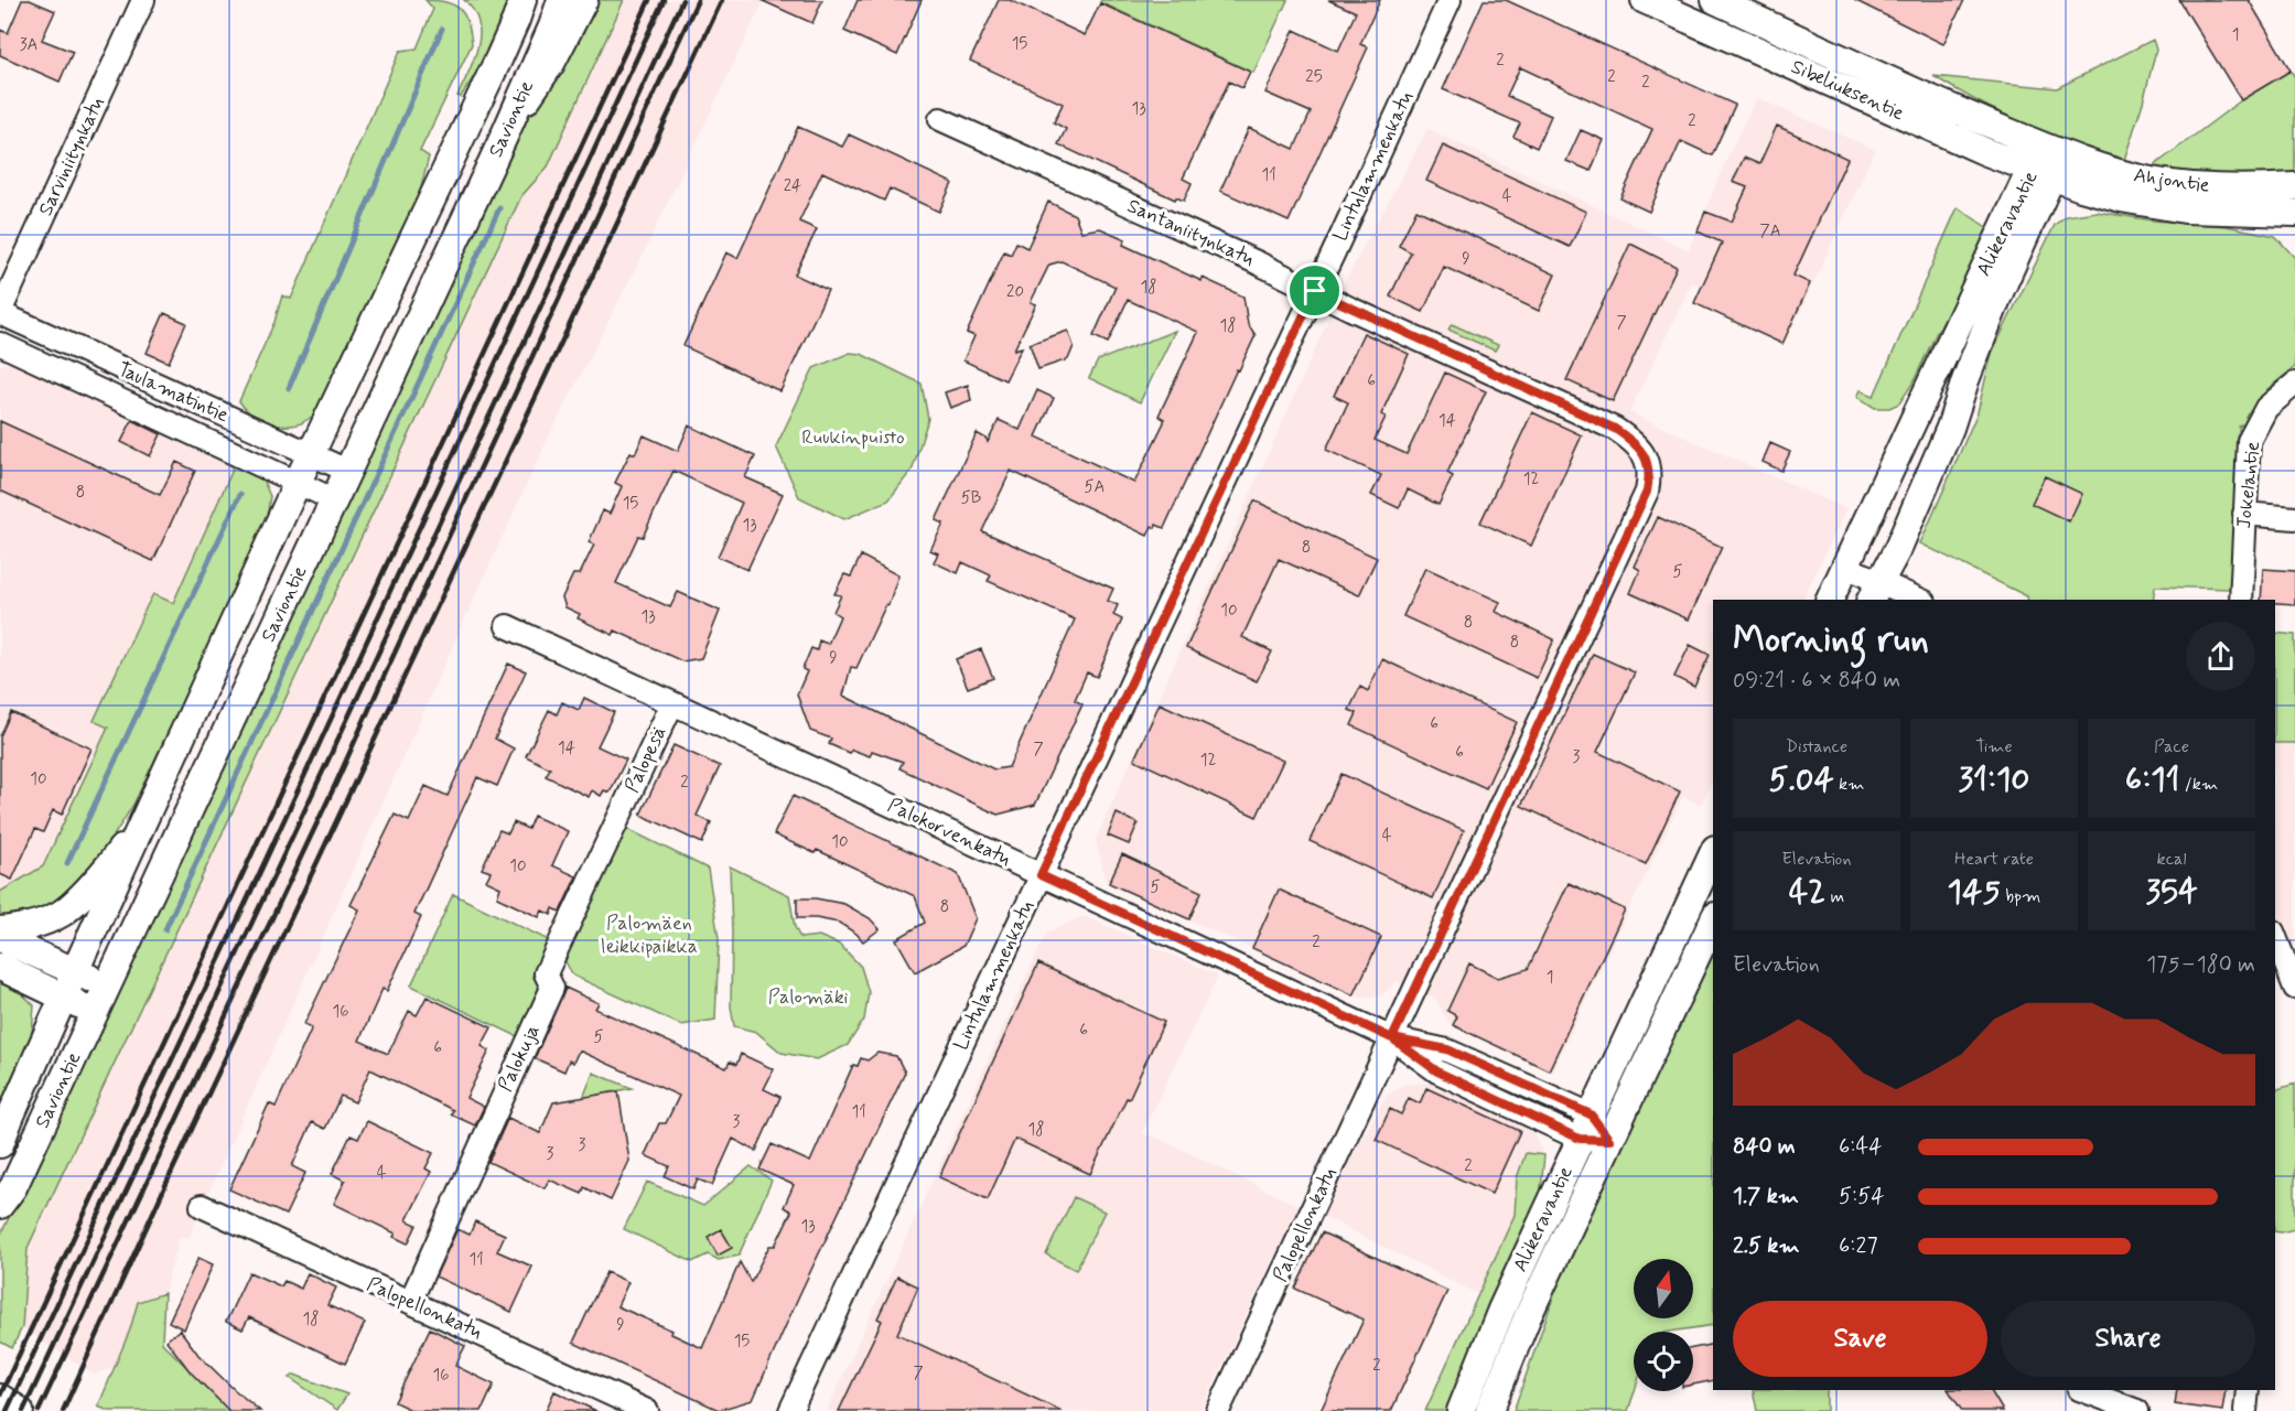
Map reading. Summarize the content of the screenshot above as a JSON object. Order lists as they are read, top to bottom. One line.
{"streets":{"main road":["Sibeliuksentie","Saviontie","Ahjontie","Alikeravantie"],"street":["Sarviniitynkatu","Lintulammenkatu","Santaniitynkatu","Taulamatintie","Jokelantie","Palopesä","Palokorvenkatu","Palokuja","Palopellonkatu"]},"crossings":[["Sibeliuksentie","Ahjontie"],["Sibeliuksentie","Alikeravantie"],["Saviontie","Taulamatintie"],["Sarviniitynkatu","Taulamatintie"],["Lintulammenkatu","Santaniitynkatu"],["Lintulammenkatu","Palokorvenkatu"],["Ahjontie","Alikeravantie"],["Alikeravantie","Palokorvenkatu"],["Santaniitynkatu","Palokorvenkatu"],["Santaniitynkatu","Palopellonkatu"],["Palopesä","Palokorvenkatu"],["Palopesä","Palokuja"],["Palokorvenkatu","Palopellonkatu"],["Palokuja","Palopellonkatu"]],"parks":["Ruukinpuisto","Palomäen leikkipaikka","Palomäki"],"house_numbers":["1","15","3A","2","25","2","2","13","2","11","24","4","7A","9","18","20","7","18","6","14","12","5A","8","5B","15","13","8","5","10","13","8","8","9","6","14","7","6","3","12","10","2","4","10","10","5","8","2","1","16","6","5","6","11","3","18","3","3","2","4","13","11","18","9","15","2","7","16"],"north":"top","page":{"heading":["Morning run","09:21 · 6 × 840 m"],"stats":[["Distance","5.04 km"],["Time","31:10"],["Pace","6:11 /km"],["Elevation","42 m"],["Heart rate","145 bpm"],["kcal","354"]],"chart":["Elevation","175–180 m"],"list":[{"name":"840 m","note":"6:44"},{"name":"1.7 km","note":"5:54"},{"name":"2.5 km","note":"6:27"}],"buttons":["Save","Share"]}}
